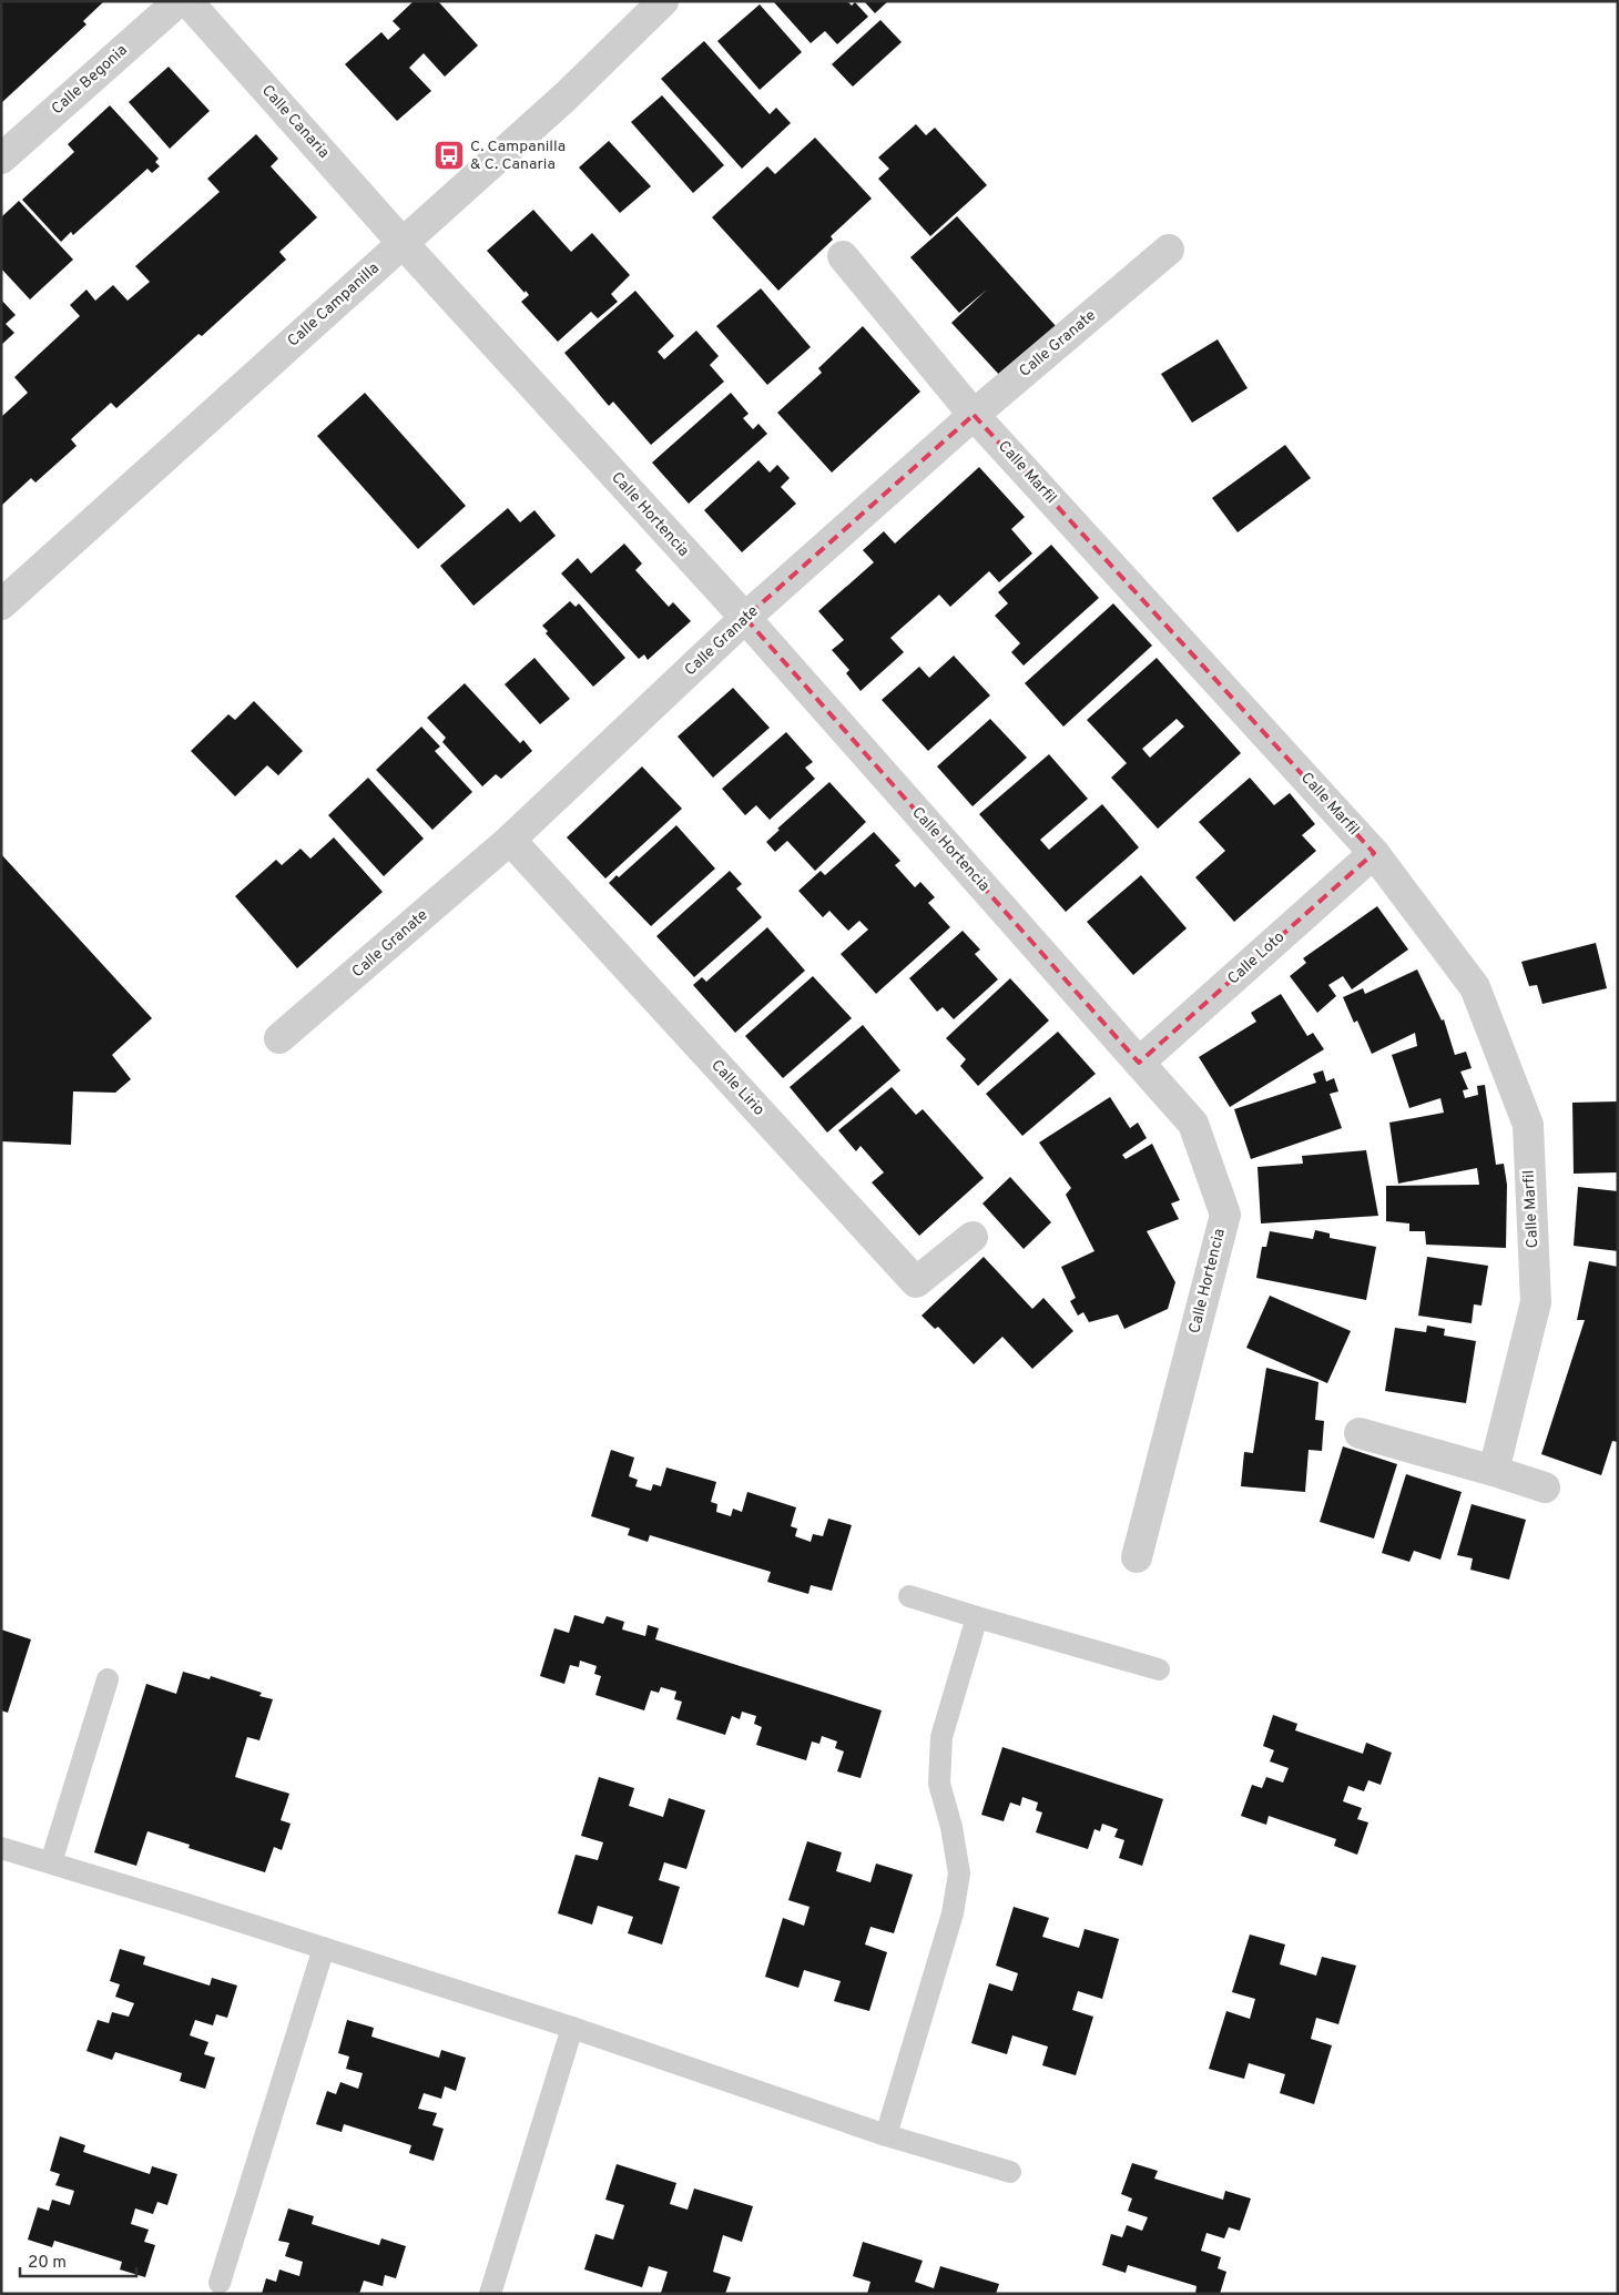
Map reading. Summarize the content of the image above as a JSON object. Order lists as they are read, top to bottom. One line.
{"streets":{"street":["Calle Begonia","Calle Canaria","Calle Campanilla","Calle Granate","Calle Marfil","Calle Hortencia","Calle Loto","Calle Lirio"]},"crossings":[["Calle Canaria","Calle Campanilla"],["Calle Canaria","Calle Hortencia"],["Calle Campanilla","Calle Hortencia"],["Calle Granate","Calle Marfil"],["Calle Granate","Calle Hortencia"],["Calle Granate","Calle Lirio"],["Calle Marfil","Calle Loto"],["Calle Hortencia","Calle Loto"]],"places":{"bus stop":["C. Campanilla & C. Canaria"]},"scale_bar":"20 m"}
